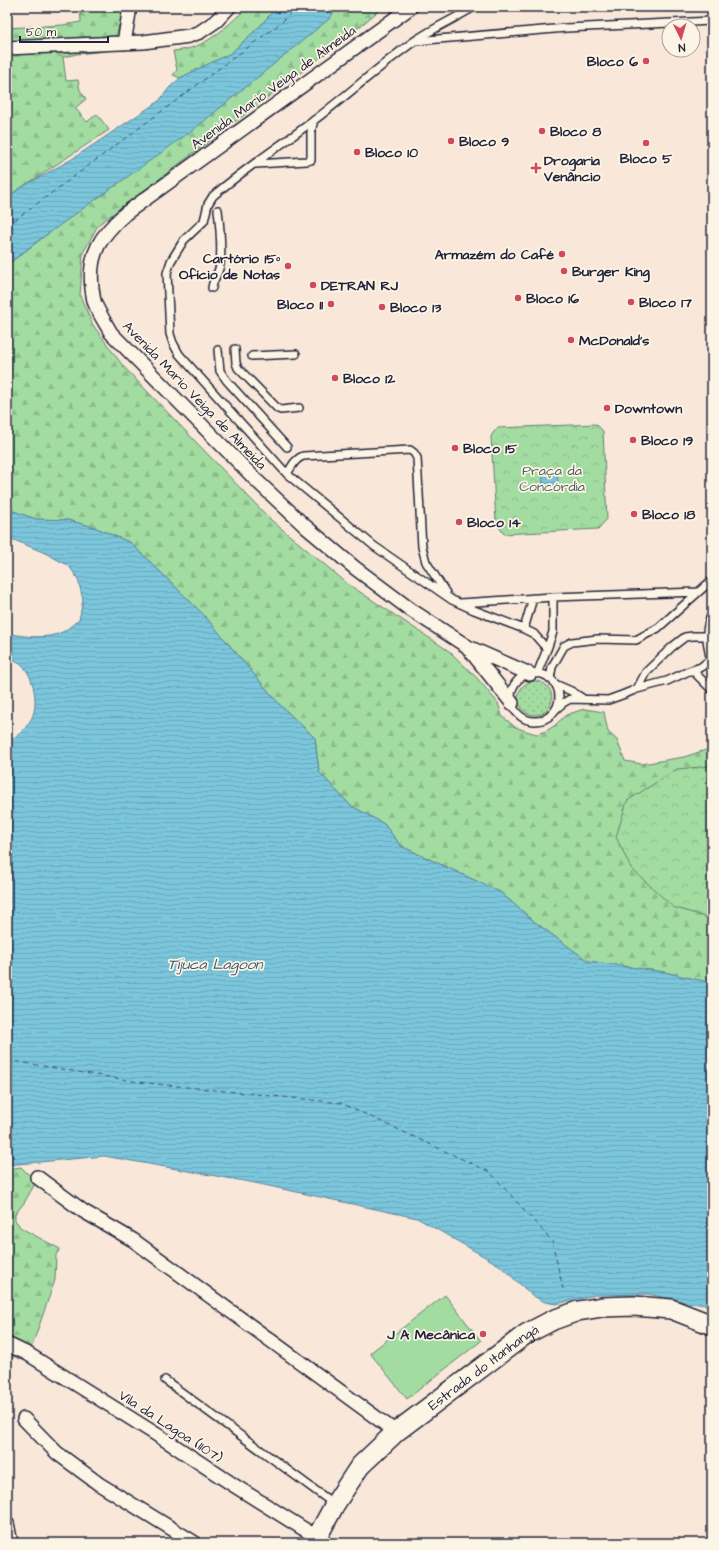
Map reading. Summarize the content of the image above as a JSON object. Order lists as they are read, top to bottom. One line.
{"streets":{"main road":["Estrada do Itanhangá"],"street":["Avenida Mario Veiga de Almeida","Vila da Lagoa (1107)"]},"crossings":[["Estrada do Itanhangá","Vila da Lagoa (1107)"]],"water":["Tijuca Lagoon"],"parks":["Praça da Concórdia"],"places":{"other":["Bloco 6","Bloco 8","Bloco 9","Bloco 5","Bloco 10","Armazém do Café","Cartório 15º Ofício de Notas","Burger King","DETRAN RJ","Bloco 16","Bloco 17","Bloco 11","Bloco 13","McDonald's","Bloco 12","Downtown","Bloco 19","Bloco 15","Bloco 18","Bloco 14","J A Mecânica"],"health":["Drogaria Venâncio"]},"scale_bar":"50 m","north":"bottom"}
